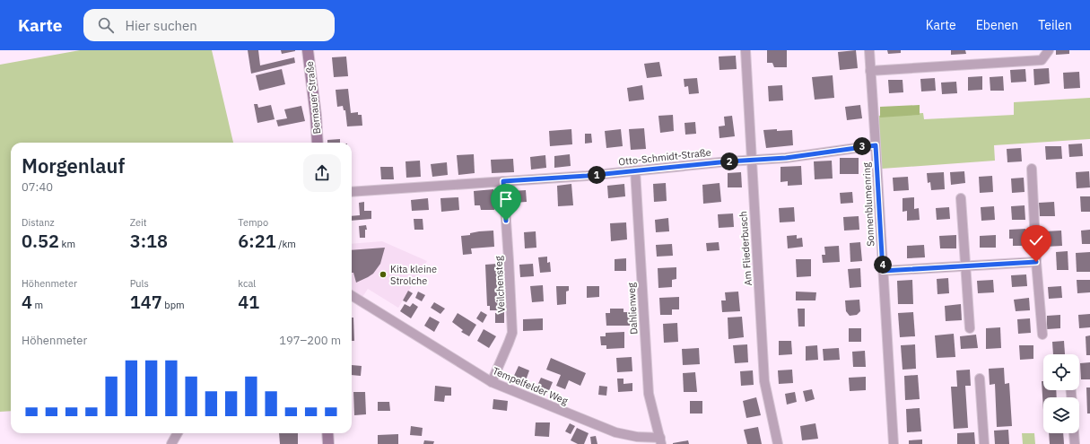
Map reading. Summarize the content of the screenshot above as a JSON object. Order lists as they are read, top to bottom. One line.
{"streets":{"main road":["Bernauer Straße"],"street":["Otto-Schmidt-Straße","Sonnenblumenring","Am Fliederbusch","Veilchensteg","Dahlienweg","Tempelfelder Weg"]},"crossings":[["Otto-Schmidt-Straße","Sonnenblumenring"],["Otto-Schmidt-Straße","Am Fliederbusch"],["Otto-Schmidt-Straße","Veilchensteg"],["Otto-Schmidt-Straße","Dahlienweg"],["Veilchensteg","Tempelfelder Weg"],["Dahlienweg","Tempelfelder Weg"]],"places":["Kita kleine Strolche"],"page":{"header":"Karte","search":"Hier suchen","nav":["Karte","Ebenen","Teilen"],"pins":["3","2","1","4"],"heading":["Morgenlauf","07:40"],"stats":[["Distanz","0.52 km"],["Zeit","3:18"],["Tempo","6:21 /km"],["Höhenmeter","4 m"],["Puls","147 bpm"],["kcal","41"]],"chart":["Höhenmeter","197–200 m"]}}
